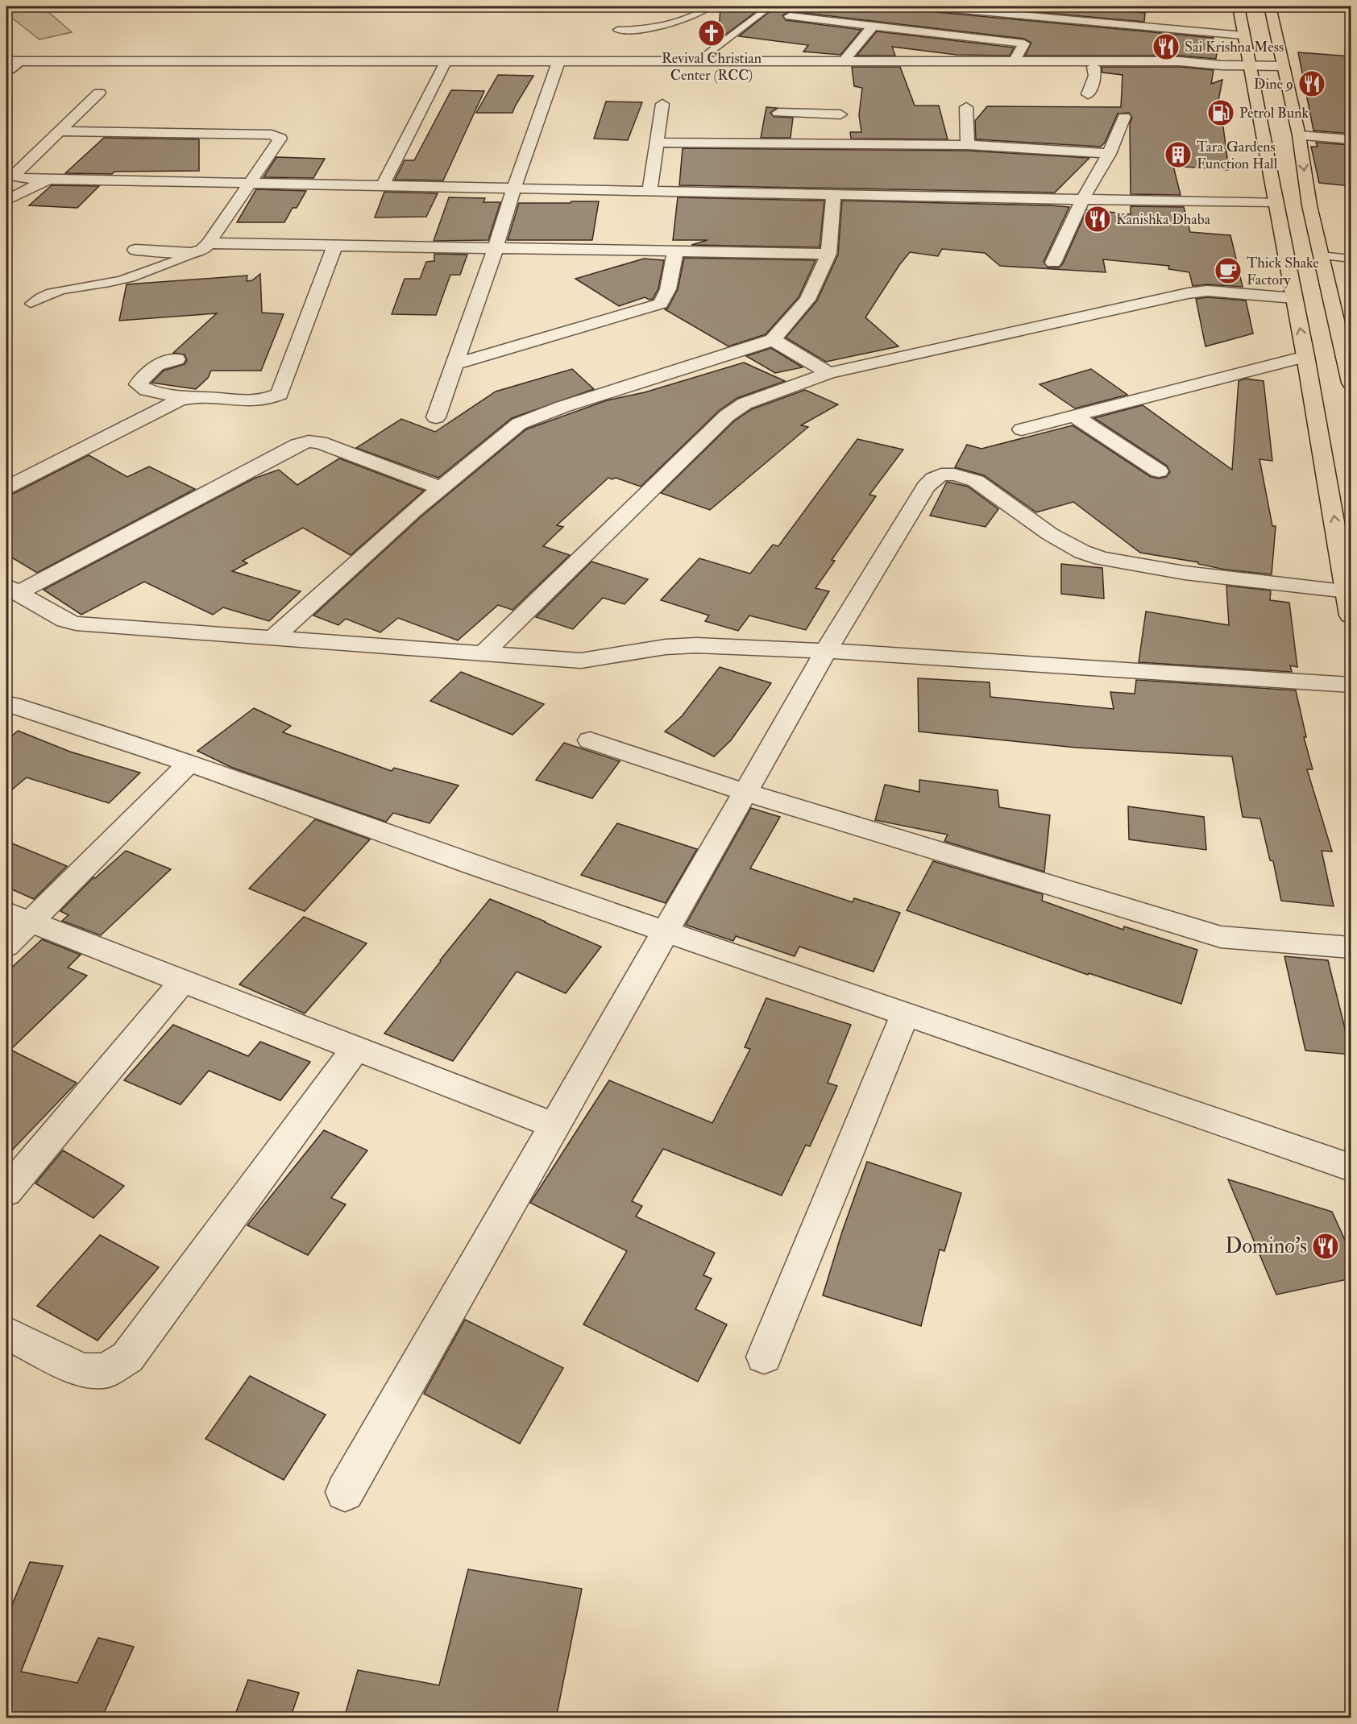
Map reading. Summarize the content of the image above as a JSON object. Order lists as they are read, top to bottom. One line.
{"places":{"church":["Revival Christian Center (RCC)"],"restaurant":["Sai Krishna Mess","Dine 9","Kanishka Dhaba","Domino's"],"fuel station":["Petrol Bunk"],"building":["Tara Gardens Function Hall"],"cafe":["Thick Shake Factory"]}}
